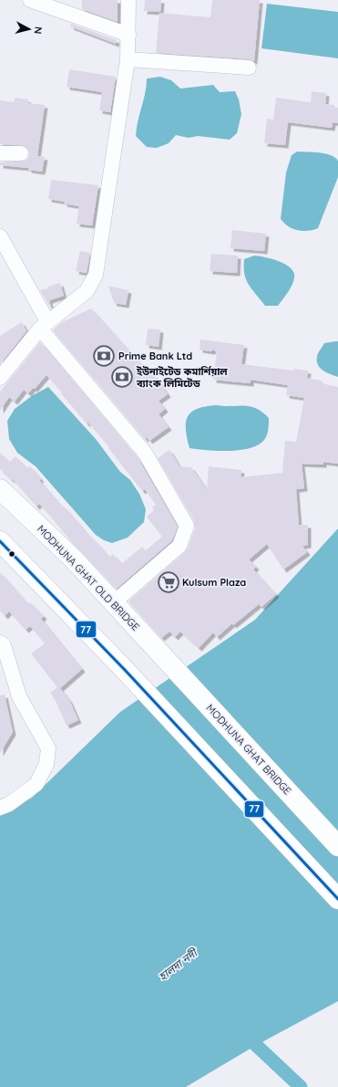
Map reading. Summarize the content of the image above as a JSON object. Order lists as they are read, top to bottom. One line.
{"streets":{"main road":["MODHUNA GHAT OLD BRIDGE","MODHUNA GHAT BRIDGE"]},"crossings":[["MODHUNA GHAT OLD BRIDGE","MODHUNA GHAT BRIDGE"]],"water":["হালদা নদী"],"places":{"bank":["Prime Bank Ltd","ইউনাইটেড কমার্শিয়াল ব্যাংক লিমিটেড"],"supermarket":["Kulsum Plaza"]},"lines":["transit line 77"],"north":"right"}
